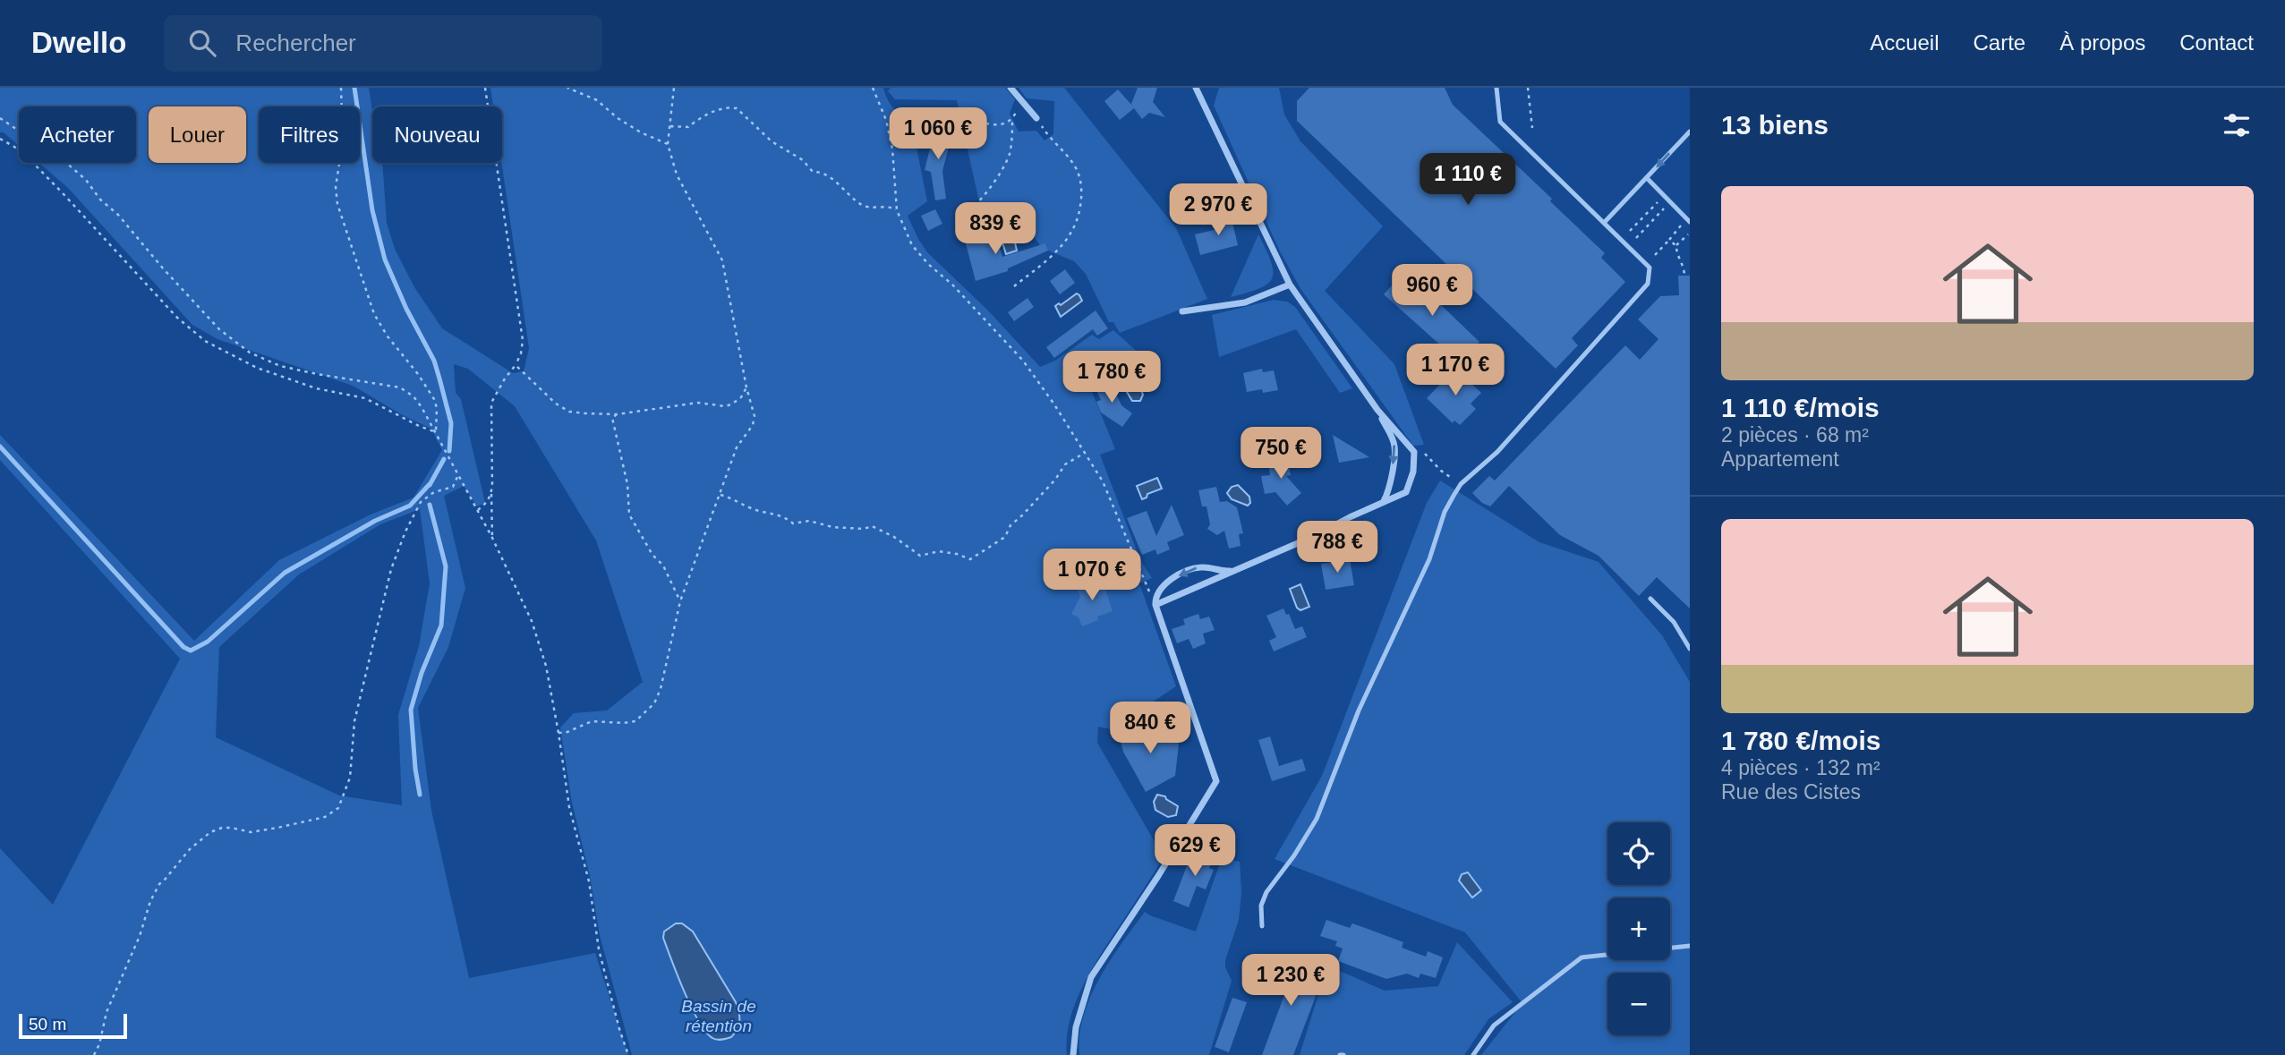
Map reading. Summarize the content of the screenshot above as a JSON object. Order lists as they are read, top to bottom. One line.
{"water":["Bassin de rétention"],"scale_bar":"50 m","page":{"header":"Dwello","search":"Rechercher","nav":["Accueil","Carte","À propos","Contact"],"heading":"13 biens","chip":["Acheter","Louer","Filtres","Nouveau"],"price":["1 060 €","1 110 €","2 970 €","839 €","960 €","1 170 €","1 780 €","750 €","788 €","1 070 €","840 €","629 €","1 230 €"],"list":[{"name":"1 110 €/mois","note":"2 pièces · 68 m² · Appartement"},{"name":"1 780 €/mois","note":"4 pièces · 132 m² · Rue des Cistes"}],"map_buttons":["+","−"],"scale":"50 m"}}
